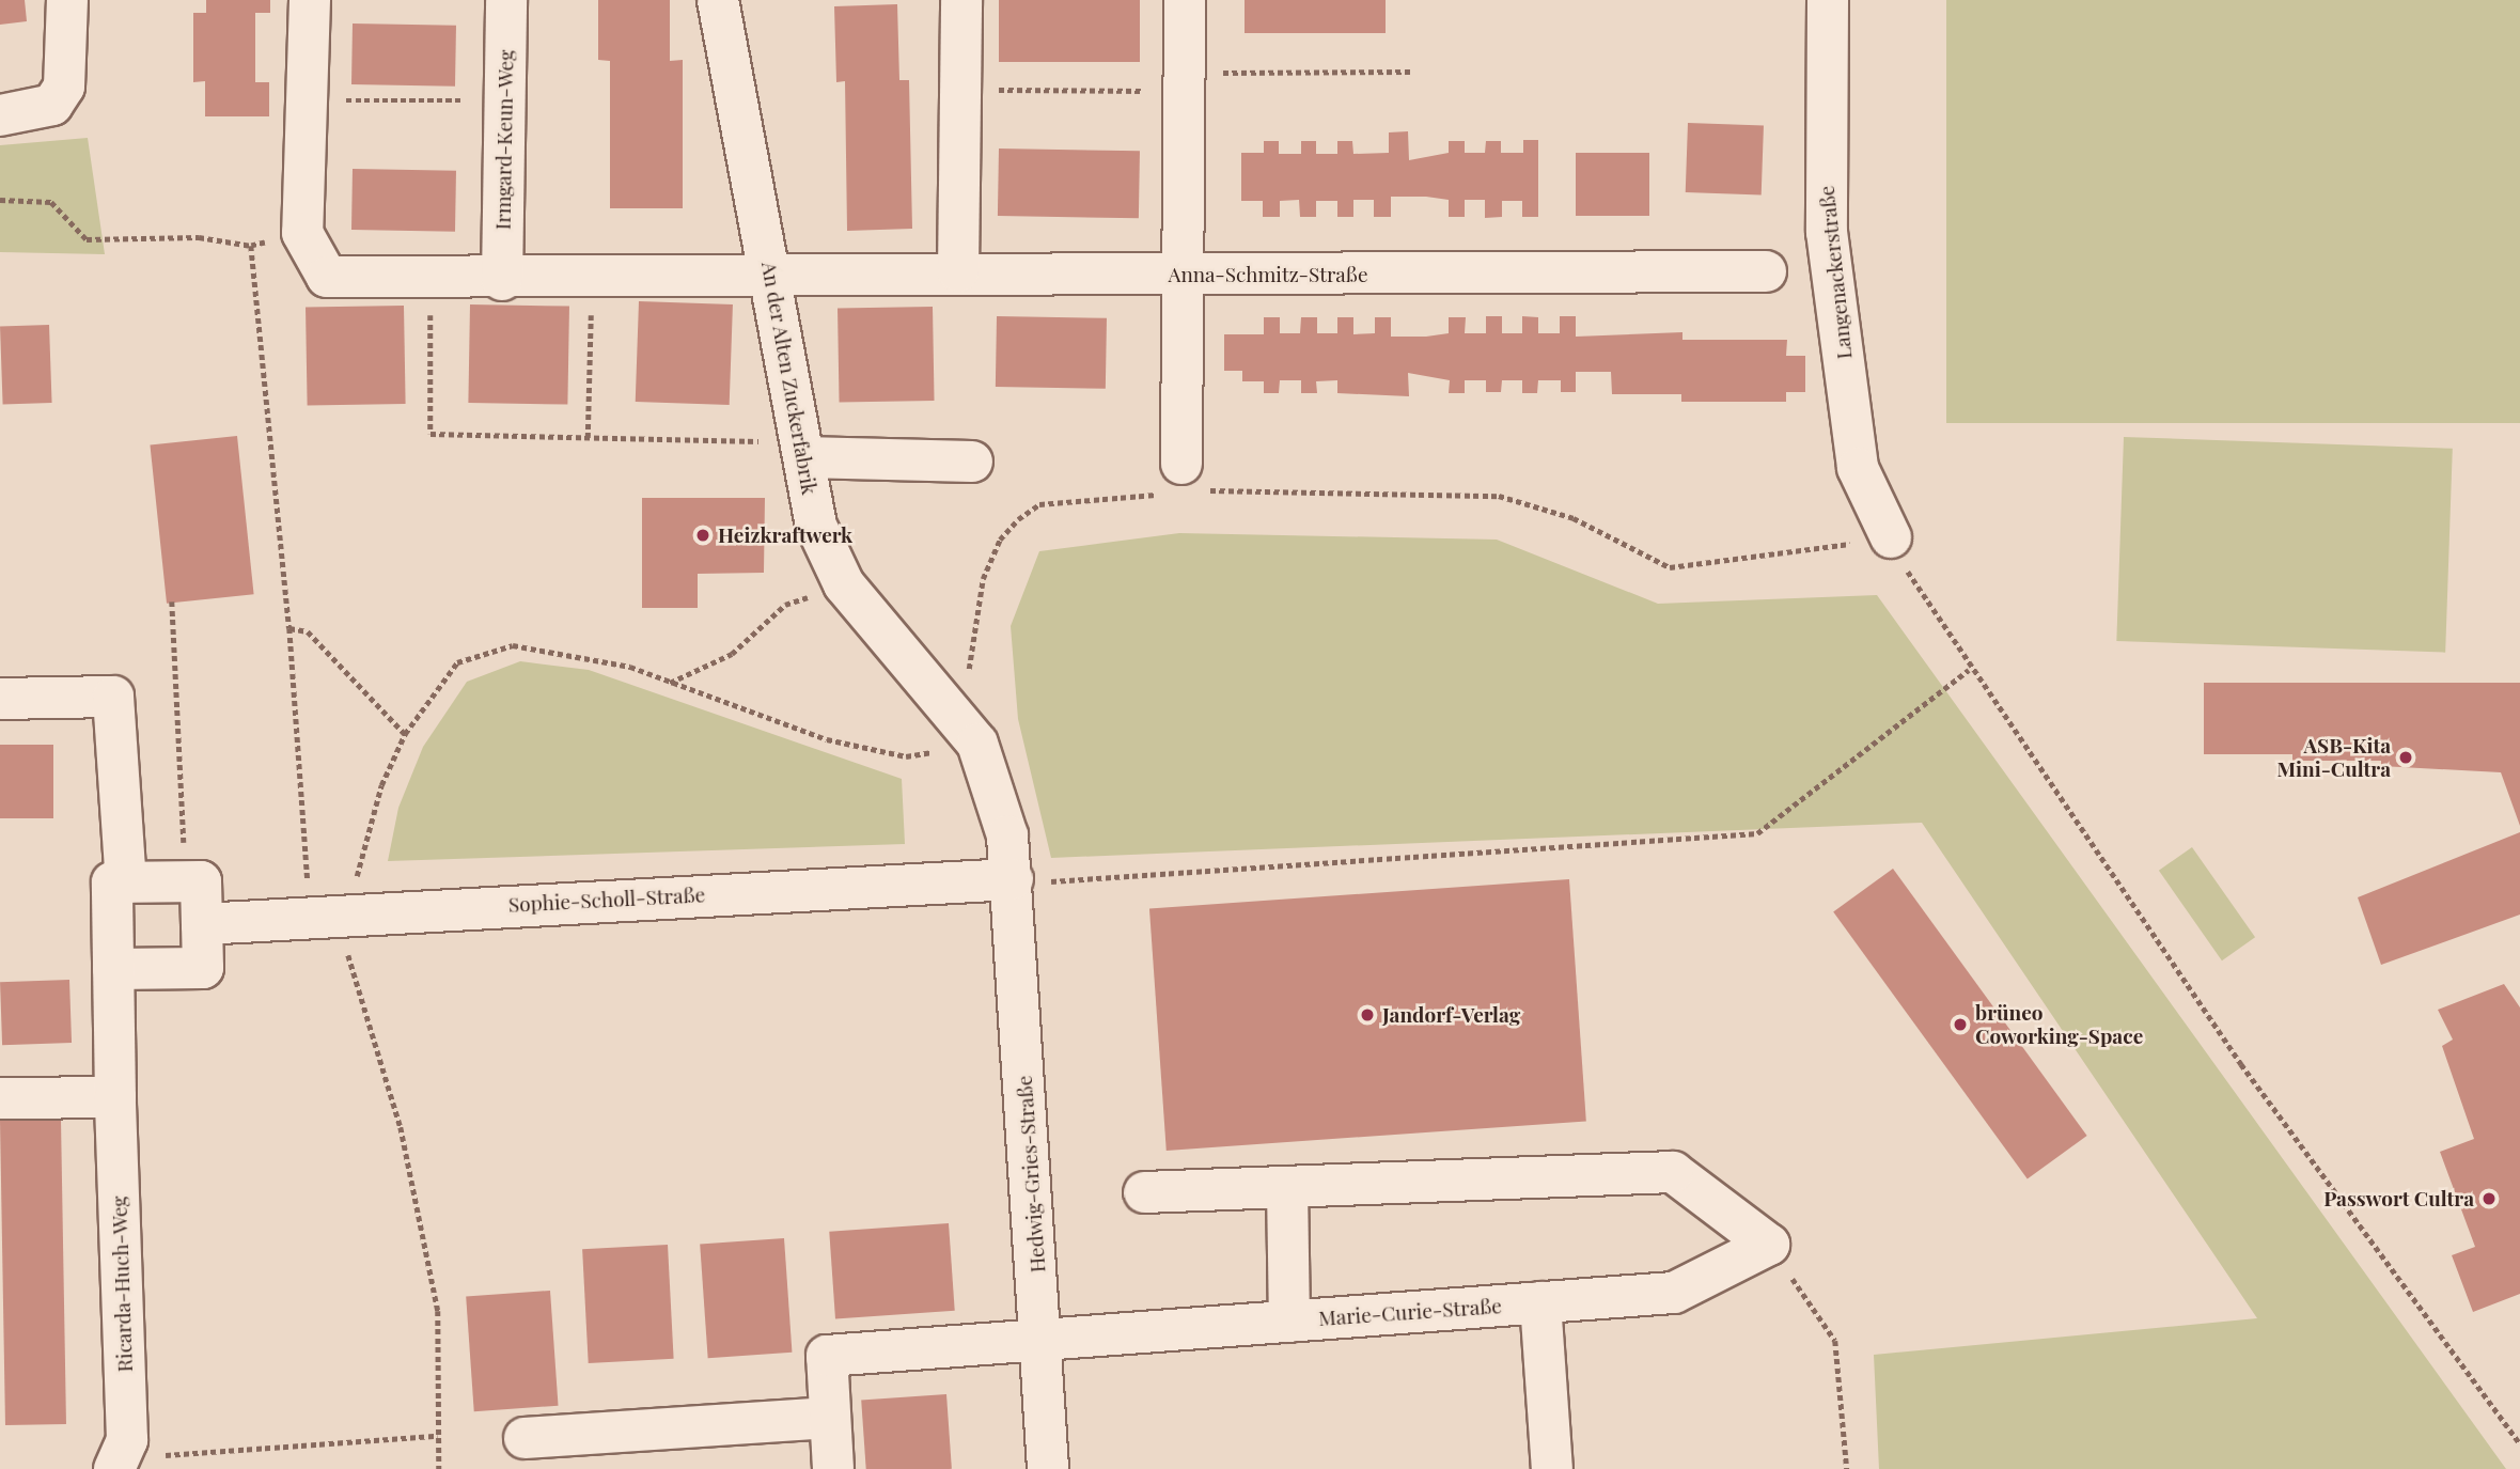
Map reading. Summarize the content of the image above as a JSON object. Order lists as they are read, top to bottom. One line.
{"streets":{"street":["Irmgard-Keun-Weg","Langenackerstraße","Anna-Schmitz-Straße","An der Alten Zuckerfabrik","Sophie-Scholl-Straße","Hedwig-Gries-Straße","Ricarda-Huch-Weg","Marie-Curie-Straße"]},"crossings":[["Anna-Schmitz-Straße","An der Alten Zuckerfabrik"],["An der Alten Zuckerfabrik","Sophie-Scholl-Straße"],["An der Alten Zuckerfabrik","Hedwig-Gries-Straße"],["Sophie-Scholl-Straße","Hedwig-Gries-Straße"],["Hedwig-Gries-Straße","Marie-Curie-Straße"]],"places":["Heizkraftwerk","ASB-Kita Mini-Cultra","Jandorf-Verlag","brüneo Coworking-Space","Passwort Cultra"]}
